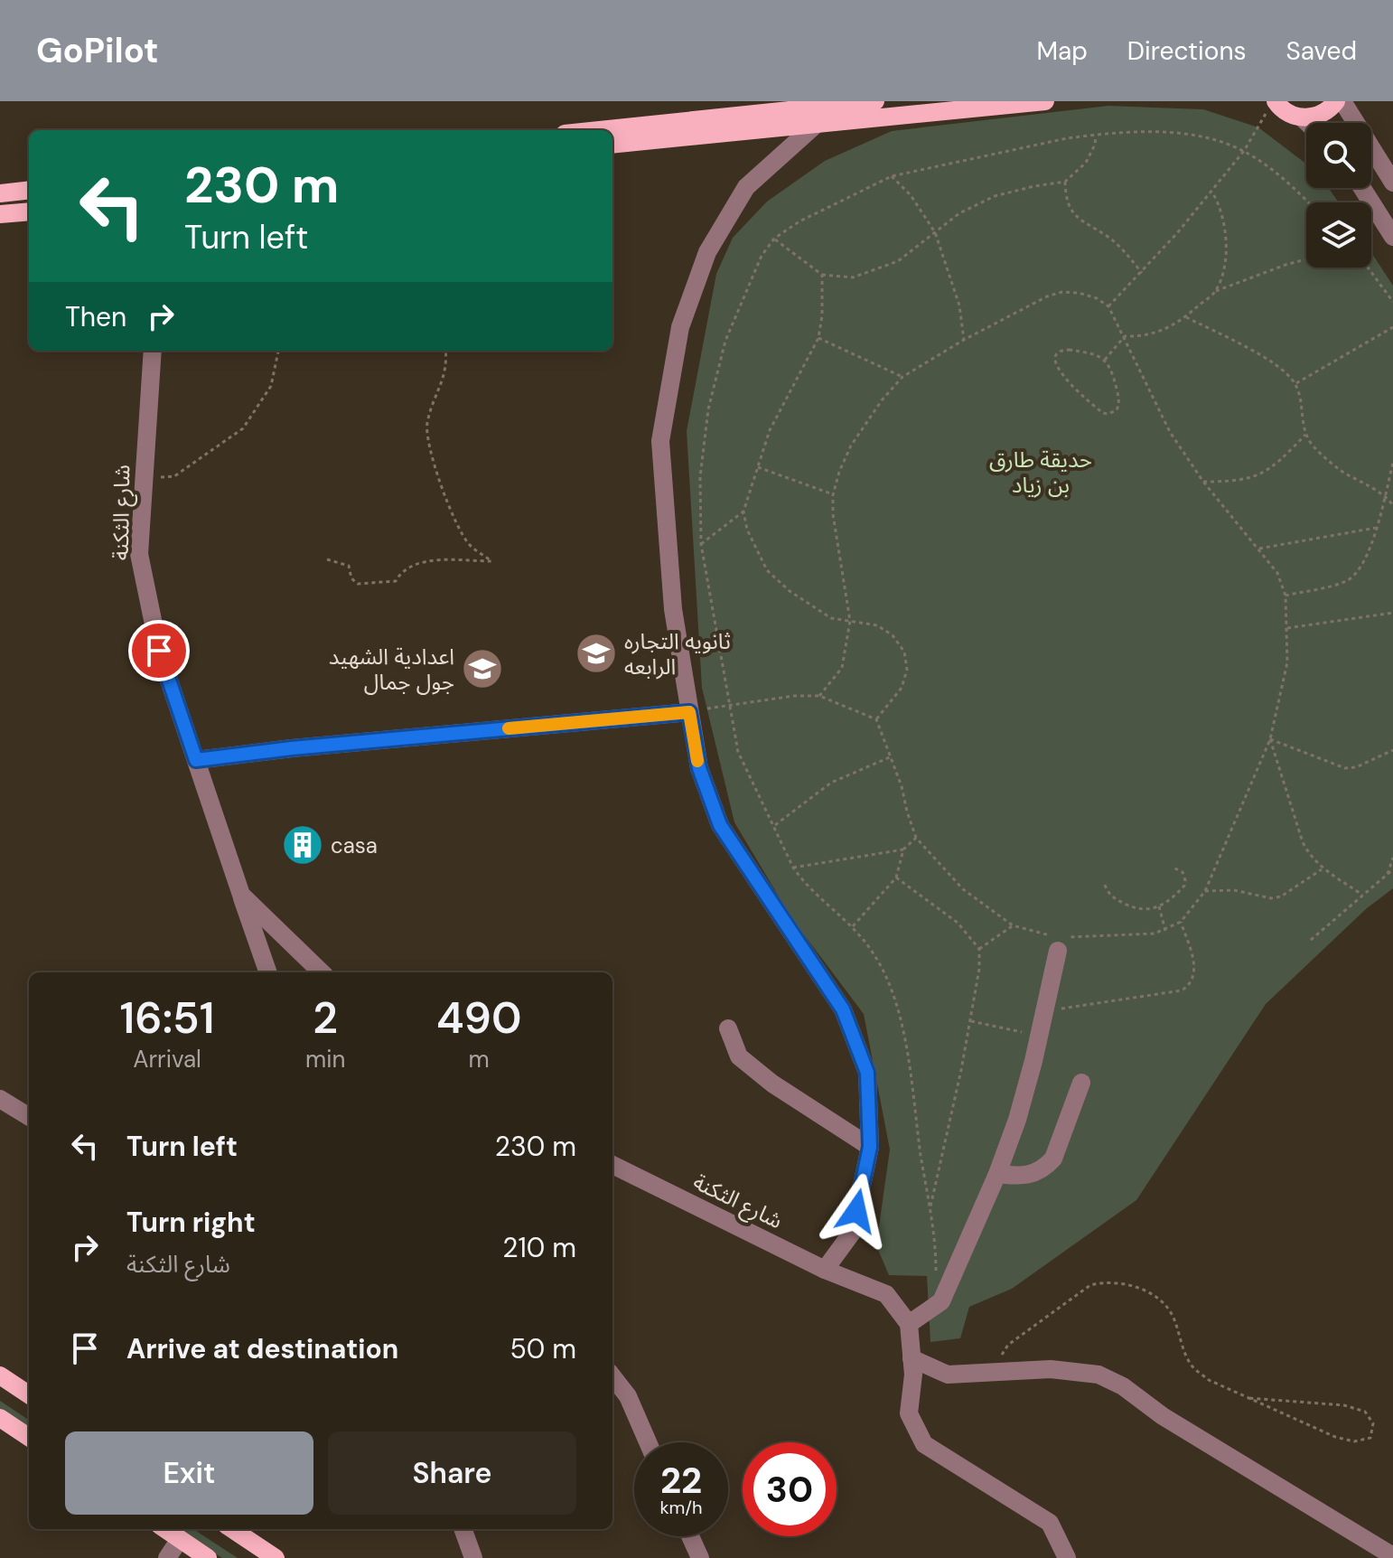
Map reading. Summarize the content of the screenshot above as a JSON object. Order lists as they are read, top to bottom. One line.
{"streets":{"street":["شارع الثكنة"]},"parks":["حديقة طارق بن زياد"],"places":{"school or university":["ثانويه التجاره الرابعه","اعدادية الشهيد جول جمال"],"building":["casa"]},"page":{"header":"GoPilot","nav":["Map","Directions","Saved"],"turn":["230 m","Turn left"],"then":"Then","eta":["16:51","Arrival","2","min","490","m"],"list":[{"name":"Turn left","value":"230 m"},{"name":"Turn right","note":"شارع الثكنة","value":"210 m"},{"name":"Arrive at destination","value":"50 m"}],"buttons":["Exit","Share"],"speed":"22 km/h","limit":"30"}}
